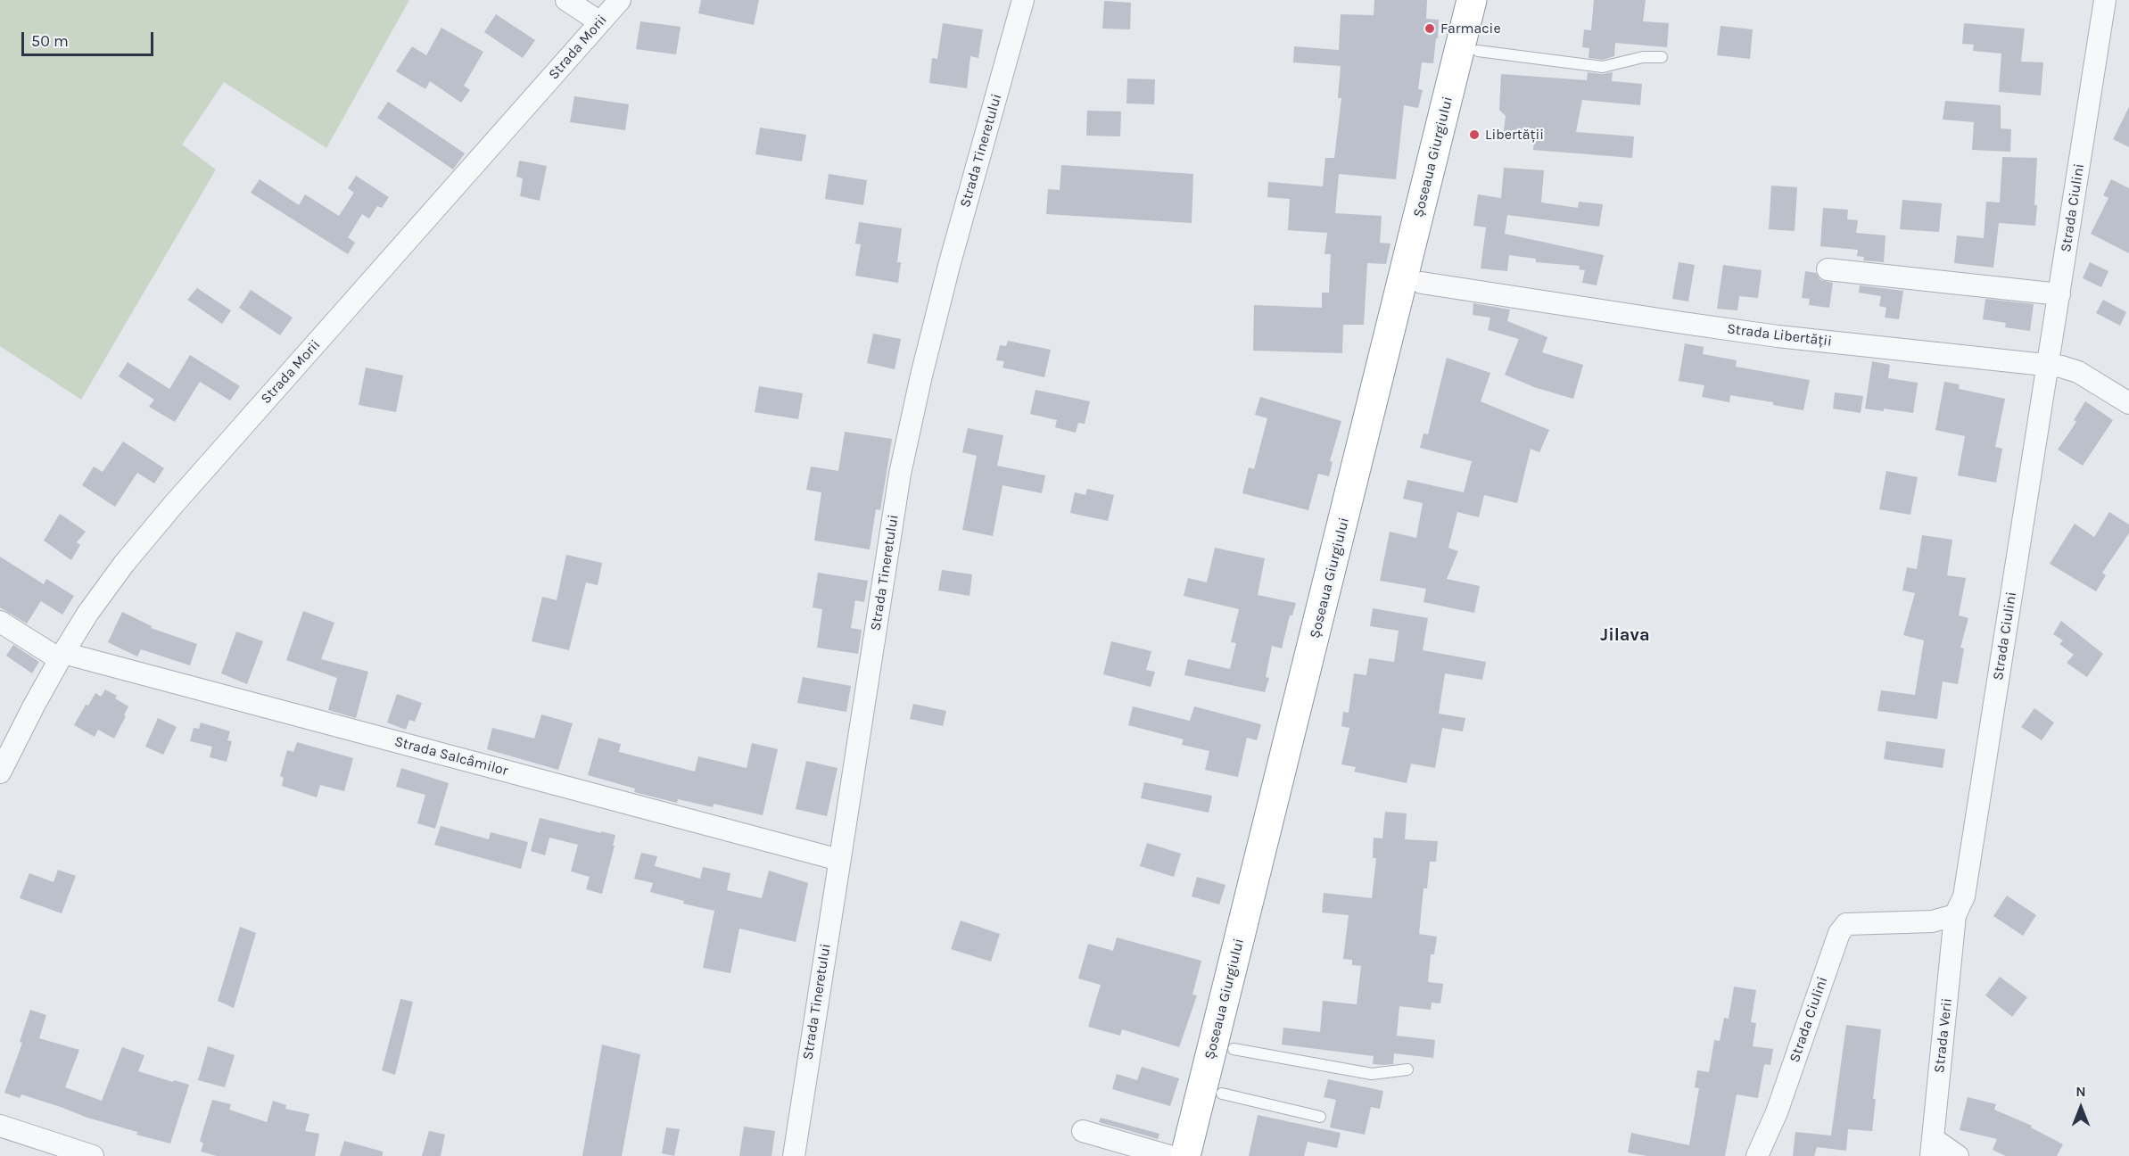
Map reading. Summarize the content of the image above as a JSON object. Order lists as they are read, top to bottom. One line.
{"streets":{"highway":["Șoseaua Giurgiului"],"street":["Strada Morii","Strada Tineretului","Strada Ciulini","Strada Libertății","Strada Salcâmilor","Strada Verii"]},"crossings":[["Strada Morii","Strada Salcâmilor"],["Strada Tineretului","Strada Salcâmilor"],["Șoseaua Giurgiului","Strada Libertății"],["Strada Ciulini","Strada Libertății"],["Strada Ciulini","Strada Verii"]],"districts":["Jilava"],"places":["Farmacie","Libertății"],"scale_bar":"50 m","north":"top"}
